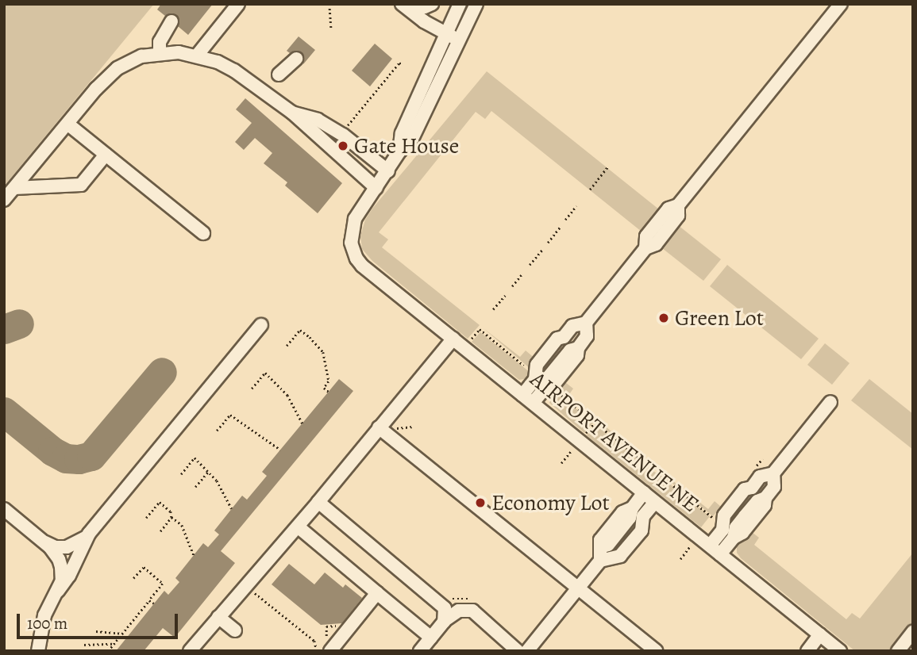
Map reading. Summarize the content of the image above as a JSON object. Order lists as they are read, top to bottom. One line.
{"streets":{"street":["AIRPORT AVENUE NE"]},"places":["Gate House","Green Lot","Economy Lot"],"scale_bar":"100 m"}
